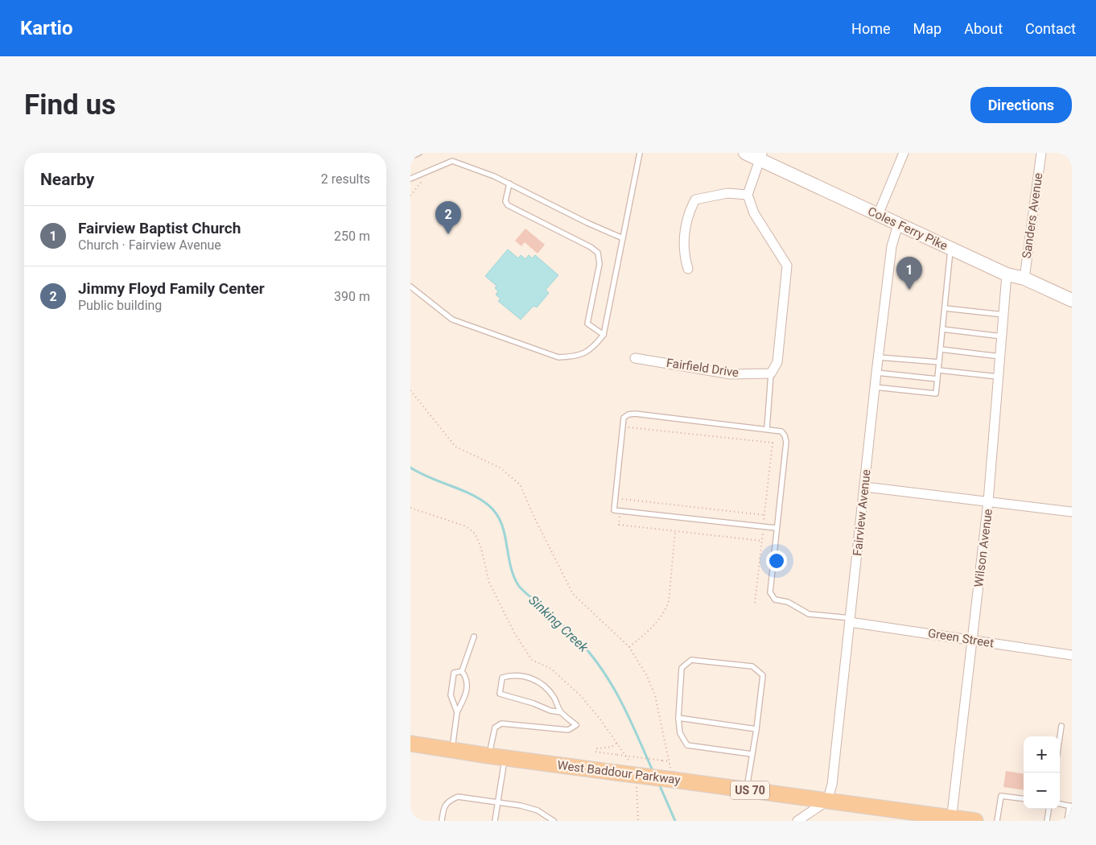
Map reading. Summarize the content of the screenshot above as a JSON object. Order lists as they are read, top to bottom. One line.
{"streets":{"main road":["West Baddour Parkway","US 70"],"street":["Sanders Avenue","Coles Ferry Pike","Fairfield Drive","Fairview Avenue","Wilson Avenue","Green Street"]},"crossings":[["Sanders Avenue","Coles Ferry Pike"],["Coles Ferry Pike","Fairview Avenue"],["Coles Ferry Pike","Wilson Avenue"],["Fairview Avenue","Green Street"],["Fairview Avenue","West Baddour Parkway"],["Fairview Avenue","US 70"],["Wilson Avenue","Green Street"],["Wilson Avenue","US 70"],["West Baddour Parkway","US 70"]],"water":["Sinking Creek"],"page":{"header":"Kartio","nav":["Home","Map","About","Contact"],"buttons":"Directions","title":"Find us","heading":["Nearby","2 results"],"pins":["2","1"],"list":[{"mark":"1","name":"Fairview Baptist Church","note":"Church · Fairview Avenue","value":"250 m"},{"mark":"2","name":"Jimmy Floyd Family Center","note":"Public building","value":"390 m"}],"map_buttons":["+","−"]}}
